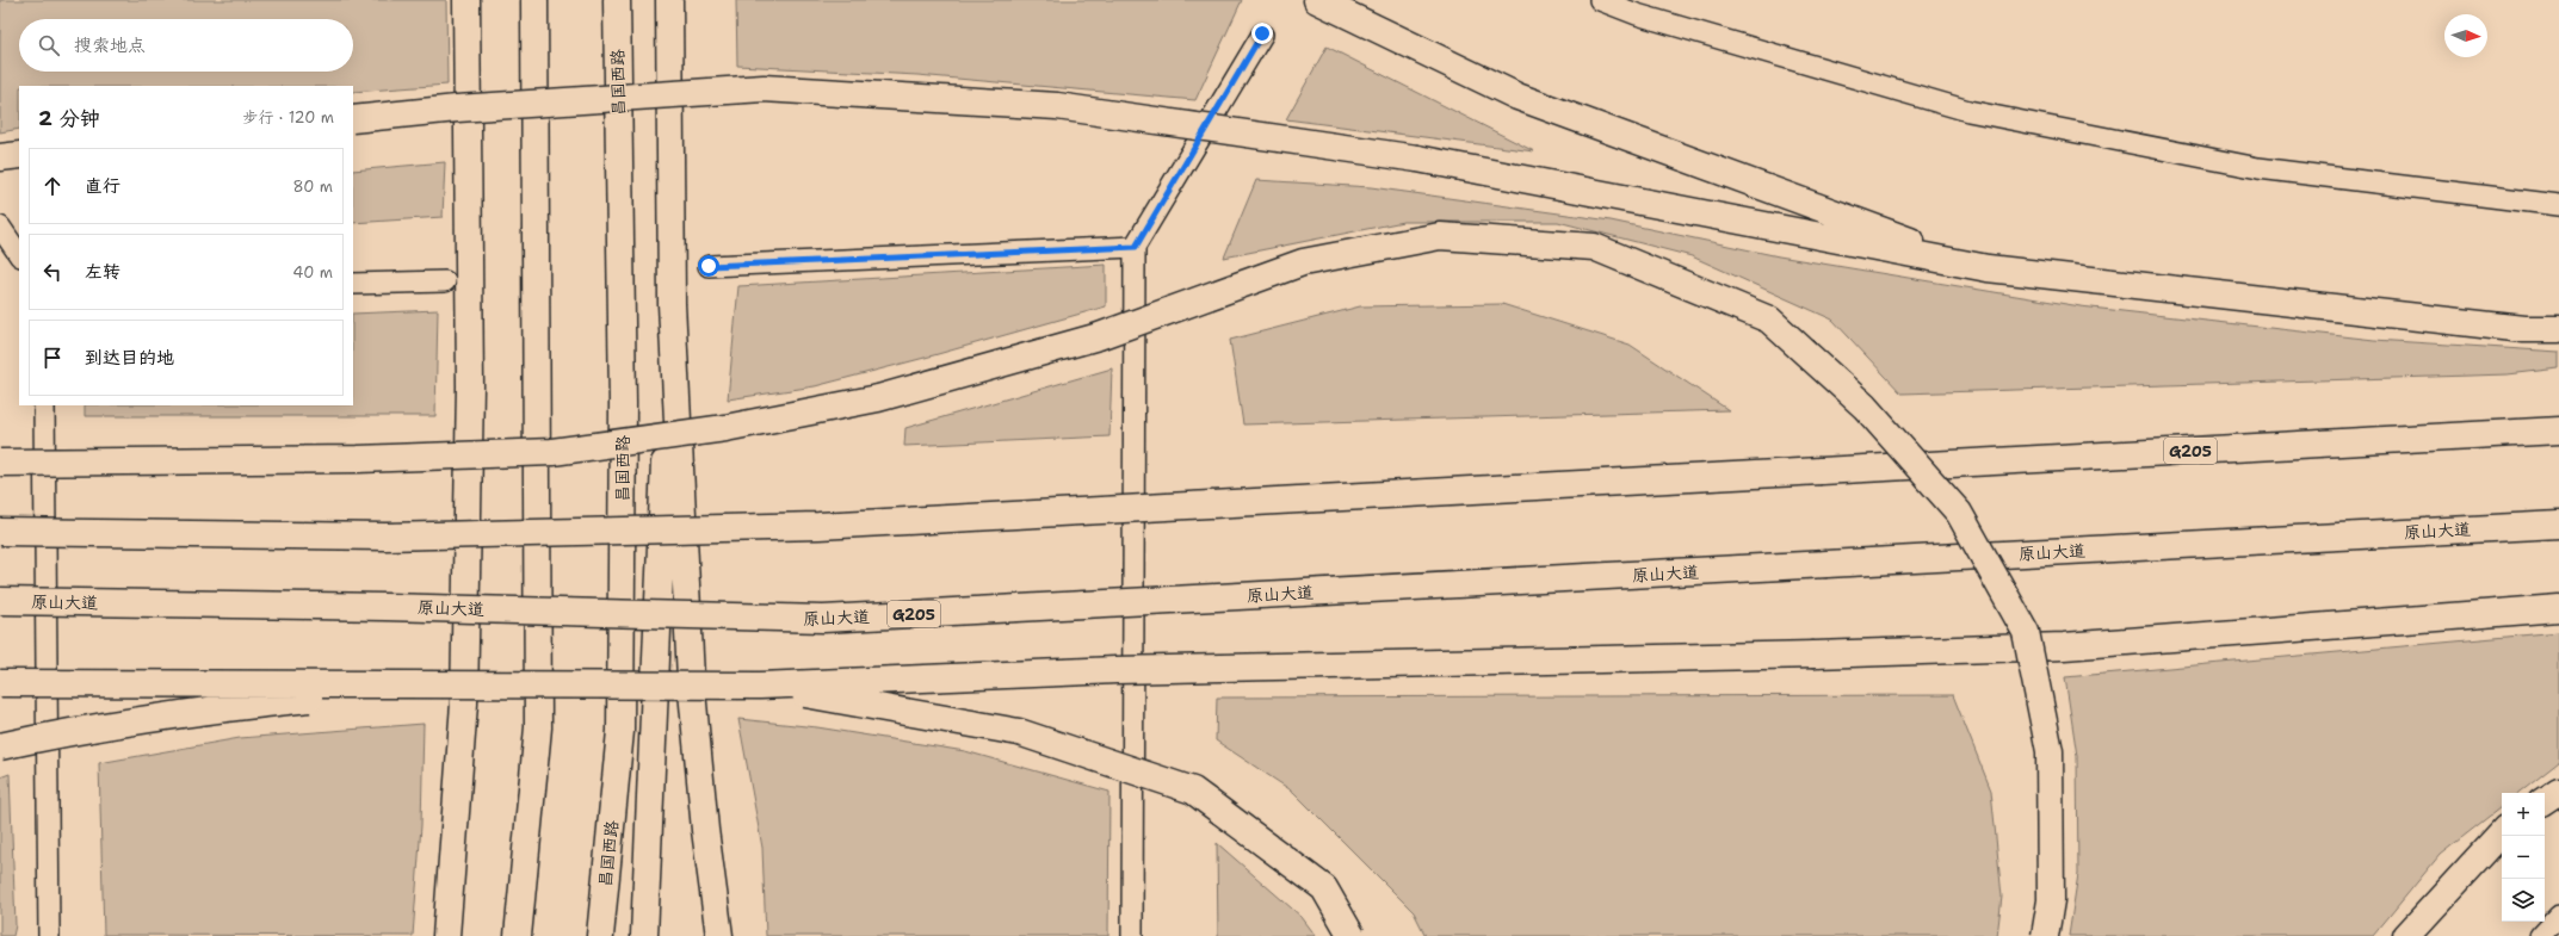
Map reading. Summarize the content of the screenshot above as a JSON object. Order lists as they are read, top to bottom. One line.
{"streets":{"highway":["昌国西路","G205","原山大道"]},"north":"right","page":{"search":"搜索地点","heading":["2 分钟","步行 · 120 m"],"list":[["直行","80 m"],["左转","40 m"],"到达目的地"],"map_buttons":["+","−"]}}
